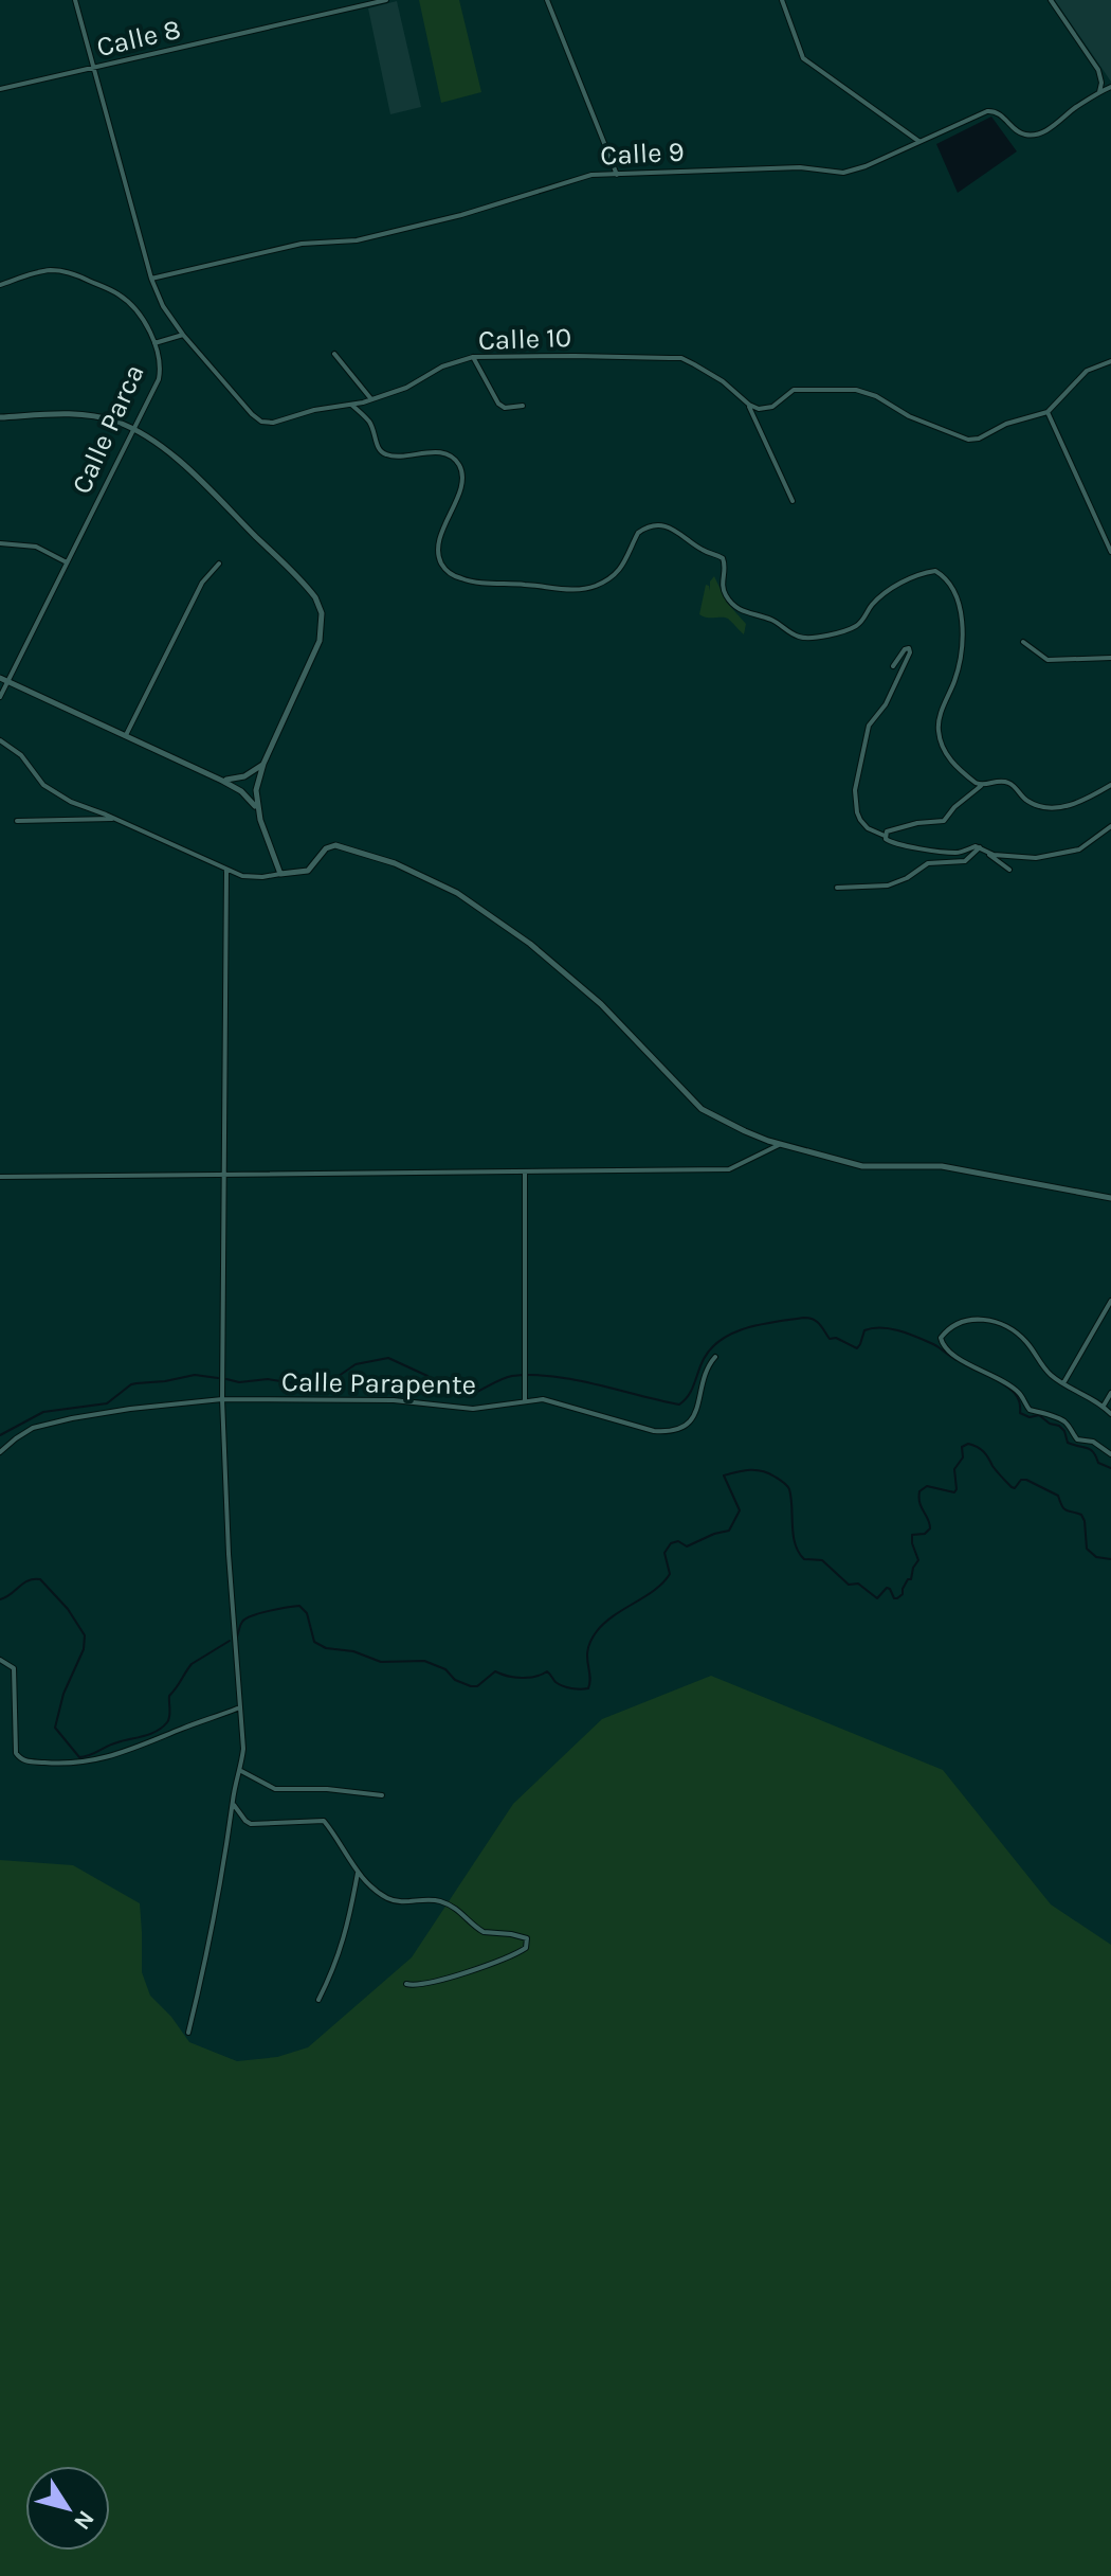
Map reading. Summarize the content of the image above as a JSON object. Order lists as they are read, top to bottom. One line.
{"streets":{"street":["Calle 8","Calle 9","Calle 10","Calle Parca","Calle Parapente"]},"crossings":[["Calle 8","Calle 10"],["Calle 9","Calle 10"]],"north":"bottom right"}
